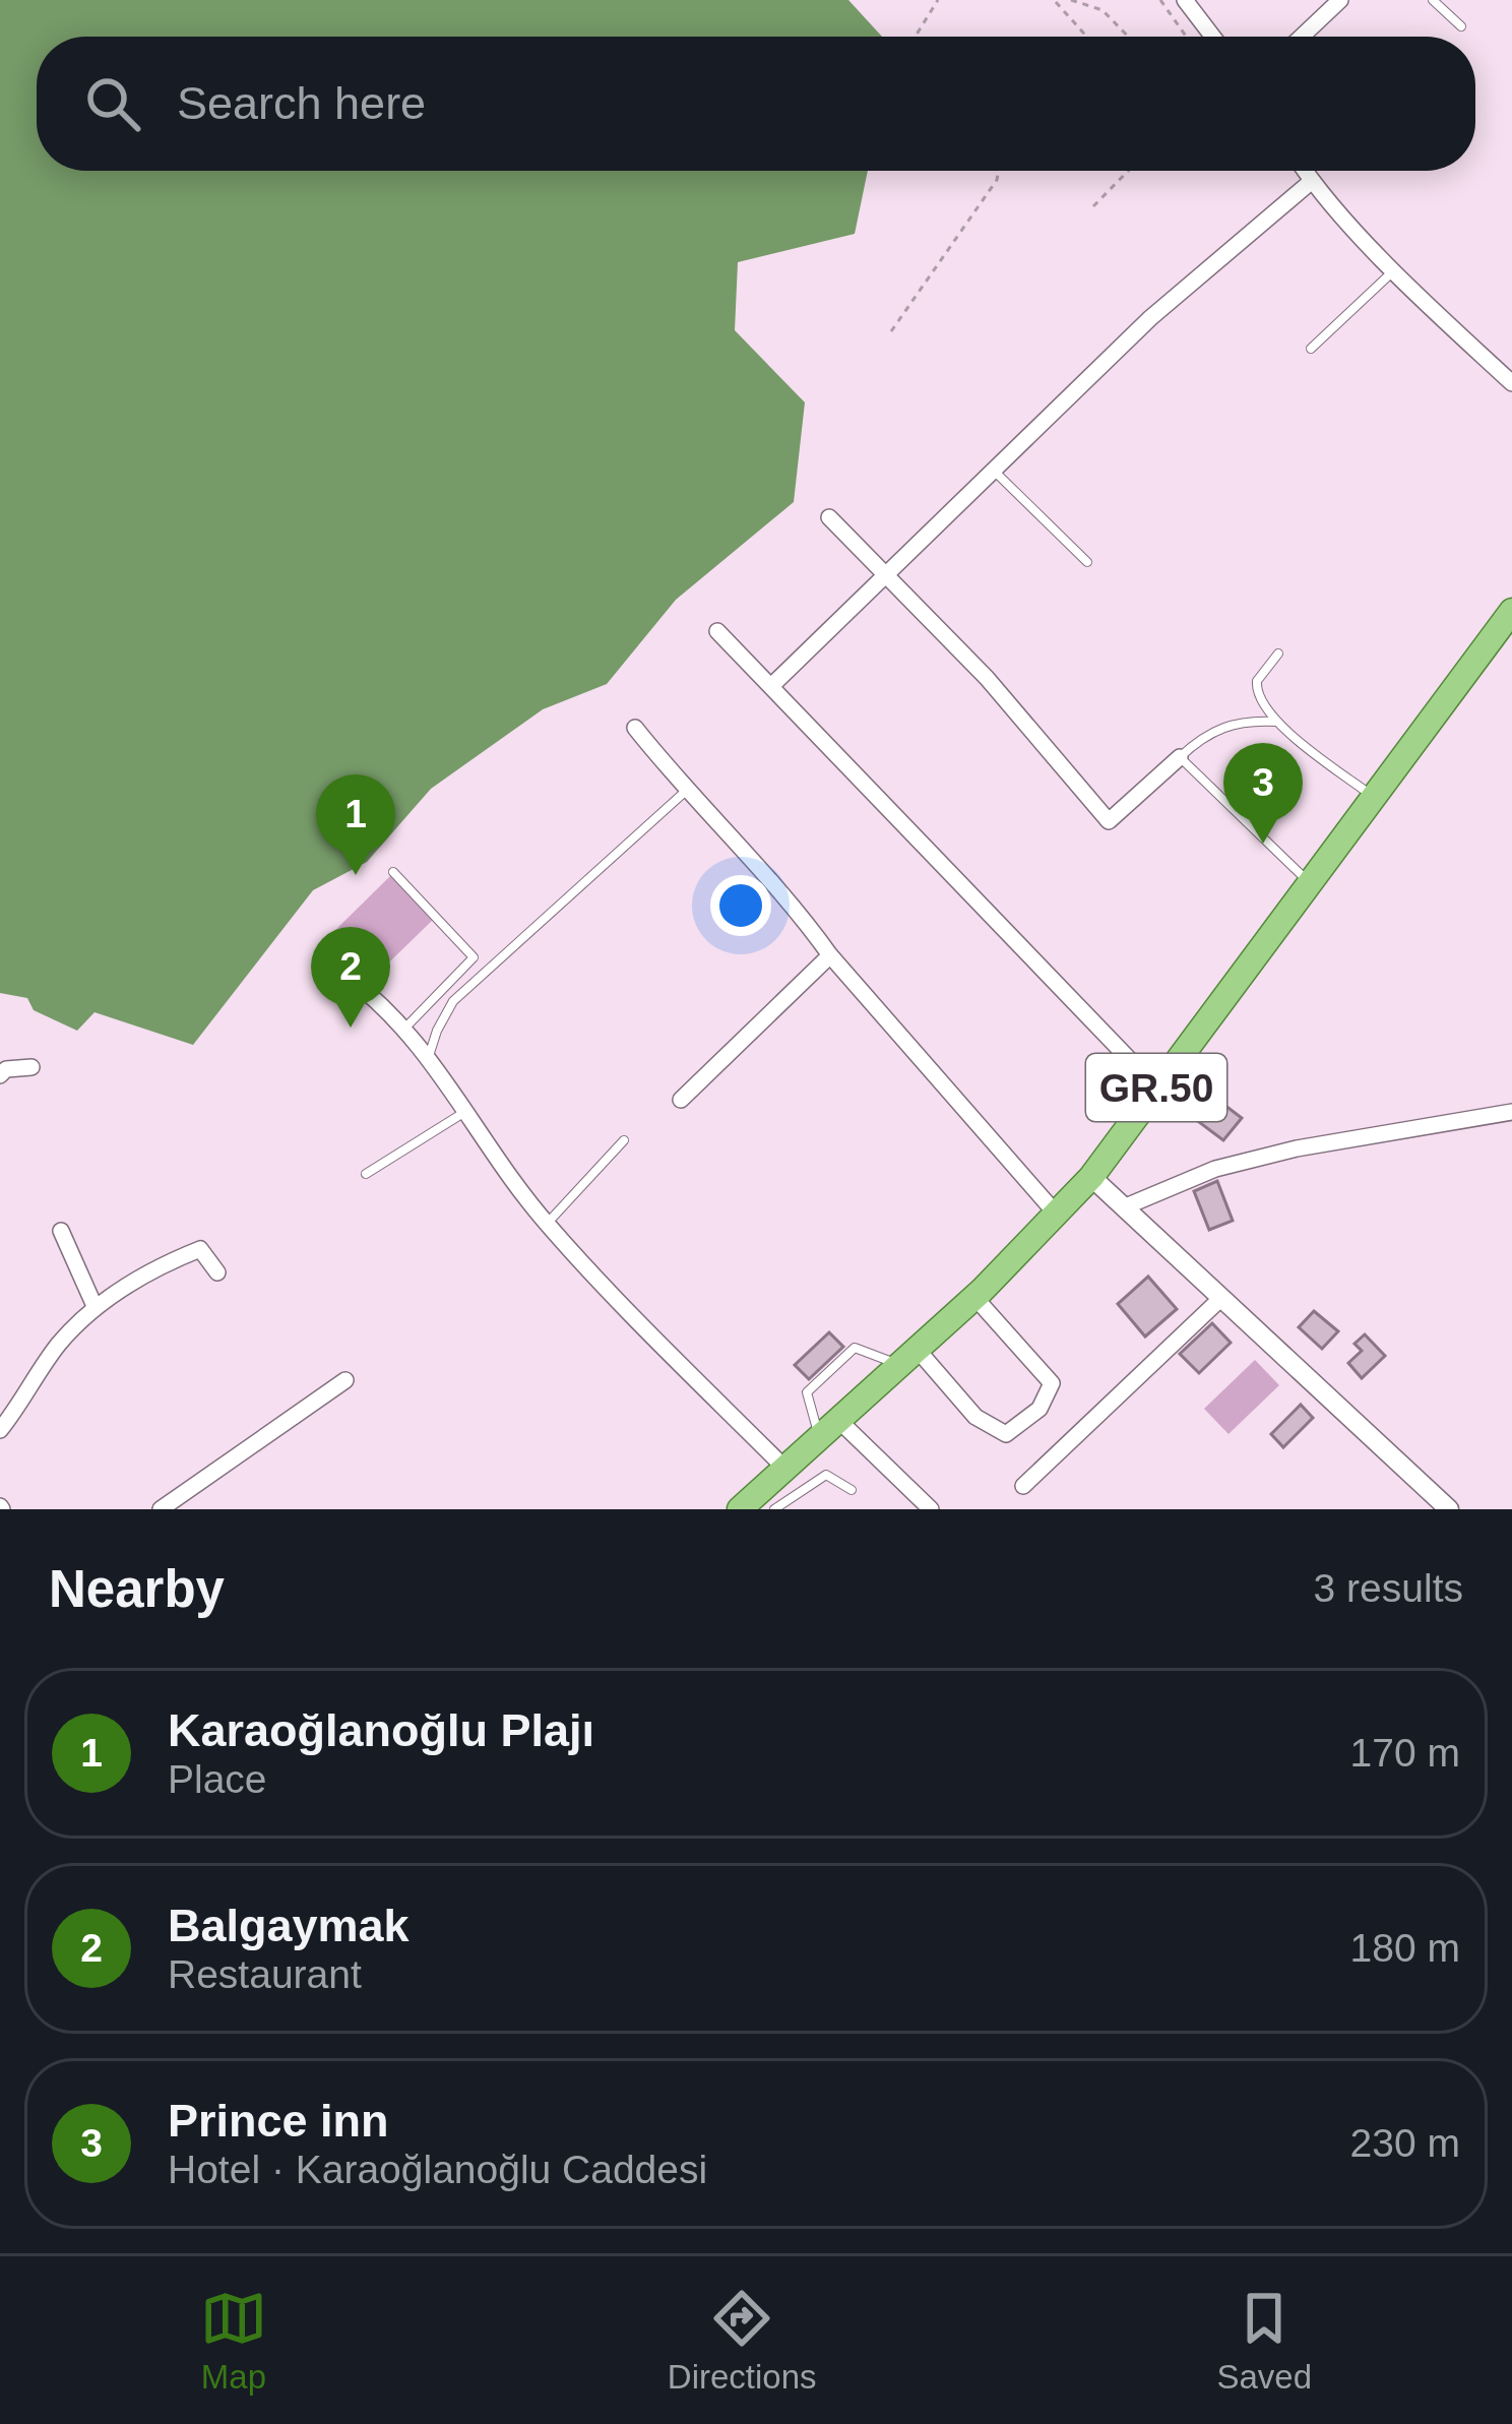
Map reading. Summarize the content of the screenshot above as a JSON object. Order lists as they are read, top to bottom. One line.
{"streets":{"main road":["GR.50"]},"page":{"search":"Search here","pins":["3","1","2"],"heading":["Nearby","3 results"],"list":[{"mark":"1","name":"Karaoğlanoğlu Plajı","note":"Place","value":"170 m"},{"mark":"2","name":"Balgaymak","note":"Restaurant","value":"180 m"},{"mark":"3","name":"Prince inn","note":"Hotel · Karaoğlanoğlu Caddesi","value":"230 m"}],"nav":["Map","Directions","Saved"]}}
